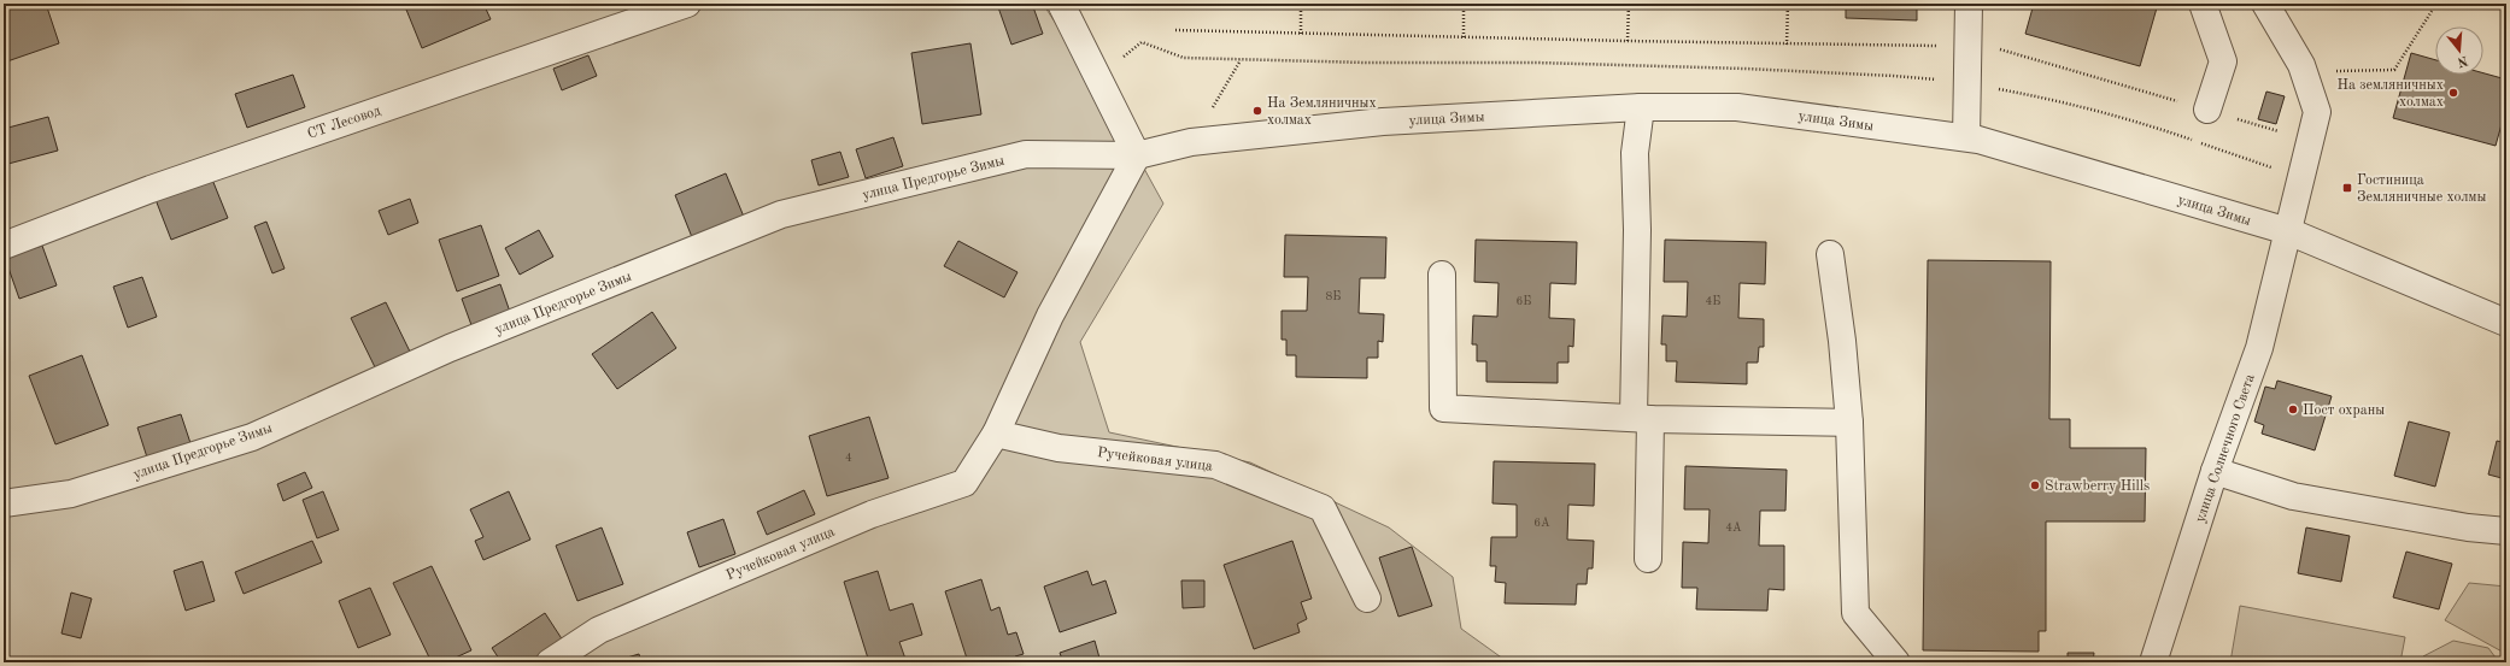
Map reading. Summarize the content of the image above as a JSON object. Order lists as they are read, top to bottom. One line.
{"streets":{"street":["улица Зимы","СТ Лесовод","улица Предгорье Зимы","улица Солнечного Света","Ручейковая улица"]},"crossings":[["улица Зимы","улица Предгорье Зимы"],["улица Зимы","улица Солнечного Света"],["улица Зимы","Ручейковая улица"],["улица Предгорье Зимы","Ручейковая улица"]],"places":{"other":["На земляничных холмах","На Земляничных холмах","Пост охраны","Strawberry Hills"],"transit":["Гостиница Земляничные холмы"]},"house_numbers":["8Б","6Б","4Б","4","6А","4А"],"north":"bottom"}
